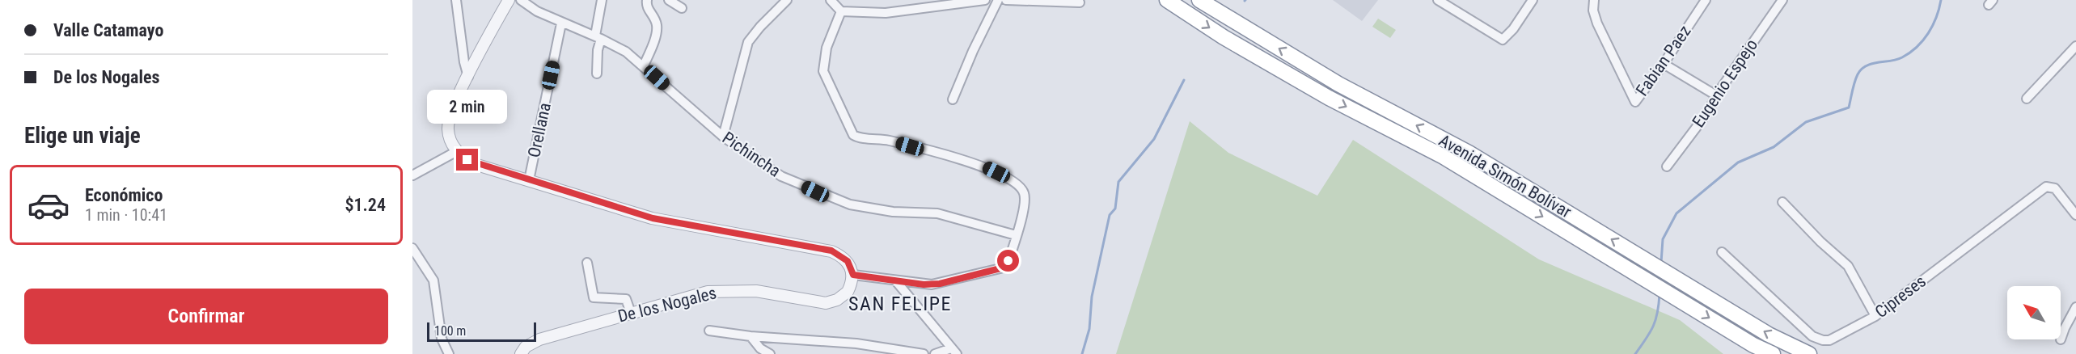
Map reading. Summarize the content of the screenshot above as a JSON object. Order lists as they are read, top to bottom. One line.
{"streets":{"highway":["Avenida Simón Bolívar"],"street":["Fabian Paez","Eugenio Espejo","Orellana","Pichincha","Cipreses","De los Nogales"]},"crossings":[["Orellana","Pichincha"]],"districts":["SAN FELIPE"],"scale_bar":"100 m","north":"top left","page":{"banner":["Valle Catamayo","De los Nogales"],"bubble":"2 min","heading":"Elige un viaje","list":[{"name":"Económico","note":"1 min · 10:41","value":"$1.24"}],"buttons":"Confirmar","scale":"100 m"}}
